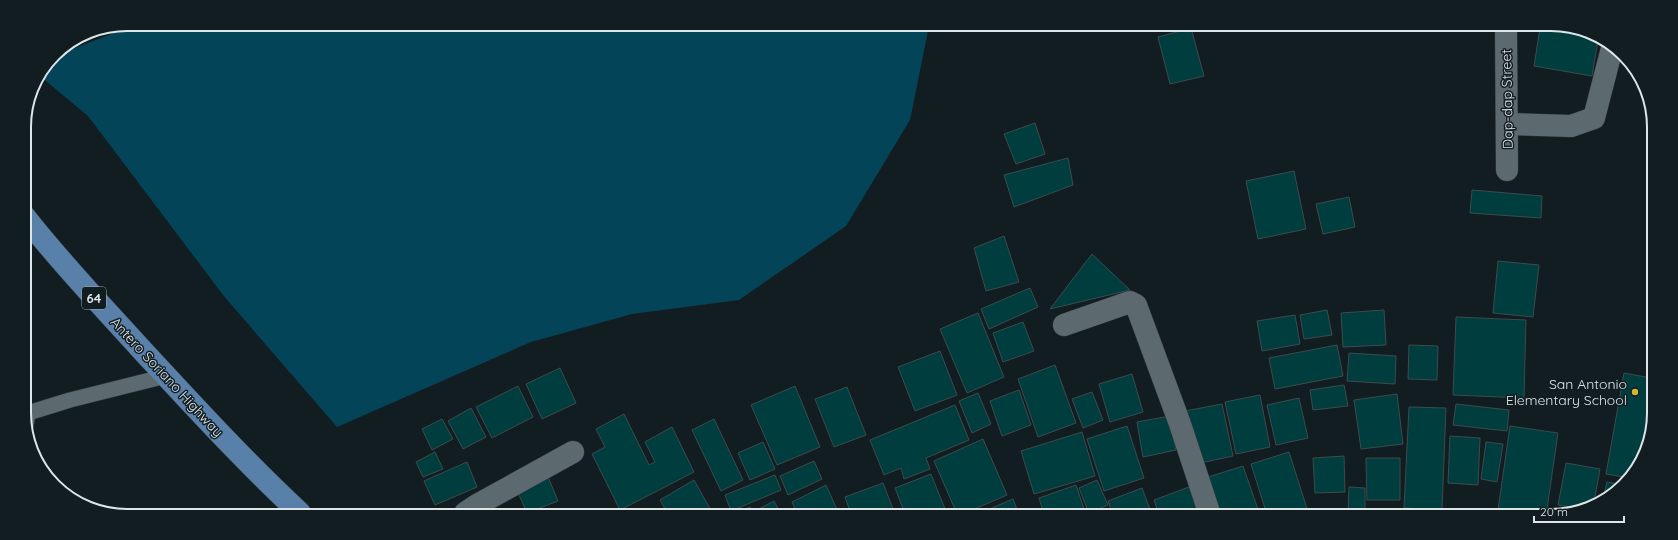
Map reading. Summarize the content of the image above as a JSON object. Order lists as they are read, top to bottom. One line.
{"streets":{"main road":["64","Antero Soriano Highway"],"street":["Dap-dap Street"]},"places":["San Antonio Elementary School"],"scale_bar":"20 m"}
